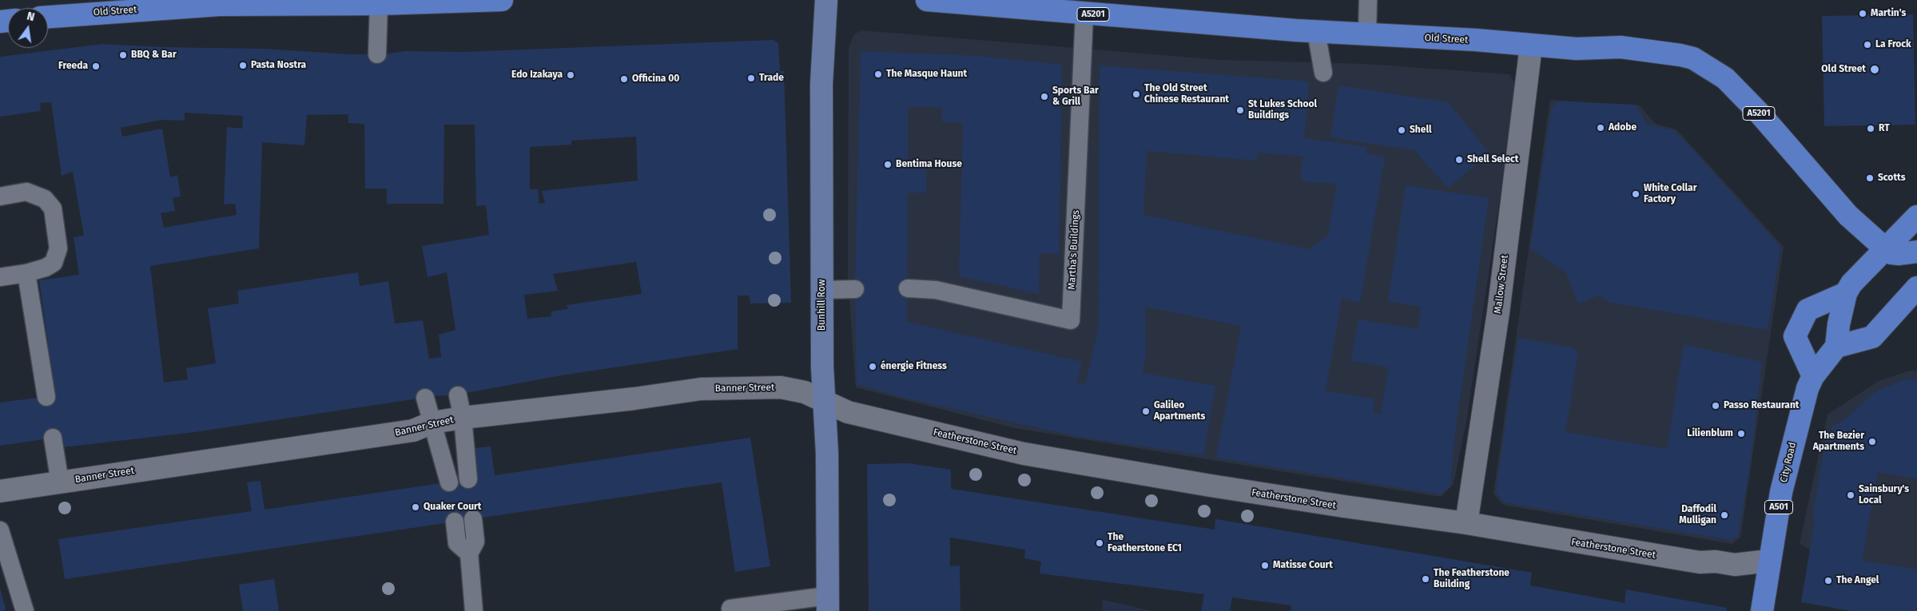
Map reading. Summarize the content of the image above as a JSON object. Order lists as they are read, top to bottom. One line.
{"streets":{"main road":["Old Street","A5201","Bunhill Row","City Road","A501"],"street":["Mallow Street","Banner Street","Featherstone Street"],"lane":["Martha's Buildings"]},"crossings":[["Old Street","A5201"],["Old Street","Martha's Buildings"],["Old Street","Mallow Street"],["Mallow Street","Featherstone Street"],["Bunhill Row","Banner Street"],["Bunhill Row","Featherstone Street"],["Banner Street","Featherstone Street"],["Featherstone Street","City Road"]],"places":["Martin's","La Frock","BBQ & Bar","Pasta Nostra","Freeda","Old Street","The Masque Haunt","Edo Izakaya","Trade","Officina 00","The Old Street Chinese Restaurant","Sports Bar & Grill","St Lukes School Buildings","Adobe","RT","Shell","Shell Select","Bentima House","Scotts","White Collar Factory","énergie Fitness","Passo Restaurant","Galileo Apartments","Lilienblum","The Bezier Apartments","Sainsbury's Local","Quaker Court","Daffodil Mulligan","The Featherstone EC1","Matisse Court","The Featherstone Building","The Angel"],"north":"top"}
